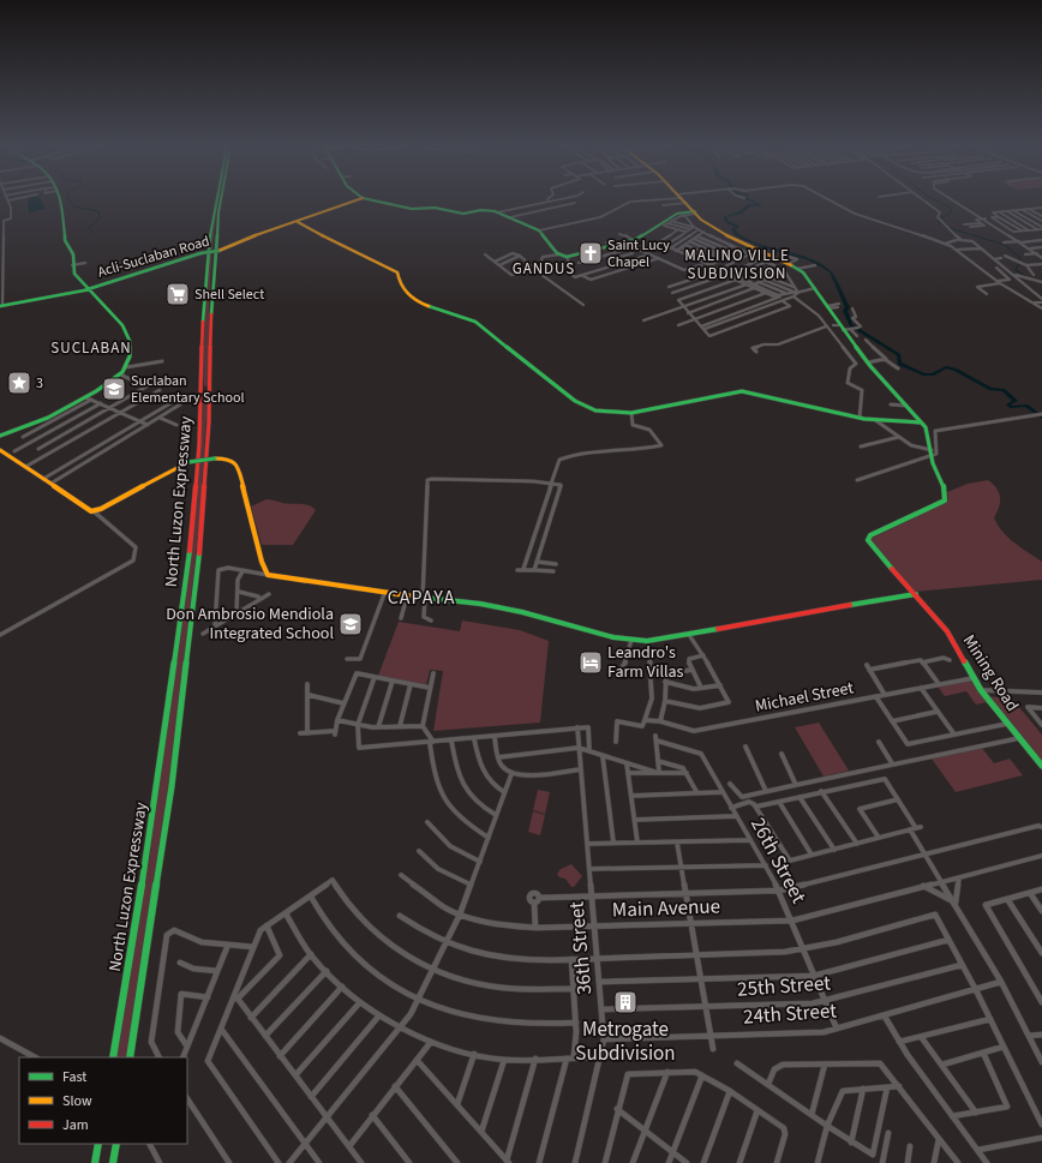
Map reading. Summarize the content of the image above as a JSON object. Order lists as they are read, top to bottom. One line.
{"streets":{"main road":["Acli-Suclaban Road","North Luzon Expressway","Mining Road"],"street":["Michael Street","26th Street","Main Avenue","36th Street","25th Street","24th Street"]},"crossings":[["Mining Road","Michael Street"],["26th Street","Main Avenue"],["26th Street","25th Street"],["26th Street","24th Street"],["Main Avenue","36th Street"],["36th Street","25th Street"],["36th Street","24th Street"]],"districts":["MALINO VILLE SUBDIVISION","GANDUS","SUCLABAN","CAPAYA"],"places":{"church":["Saint Lucy Chapel"],"supermarket":["Shell Select"],"place":["3"],"school or university":["Suclaban Elementary School","Don Ambrosio Mendiola Integrated School"],"hotel":["Leandro's Farm Villas"],"building":["Metrogate Subdivision"]},"legend":["Fast","Slow","Jam"]}
